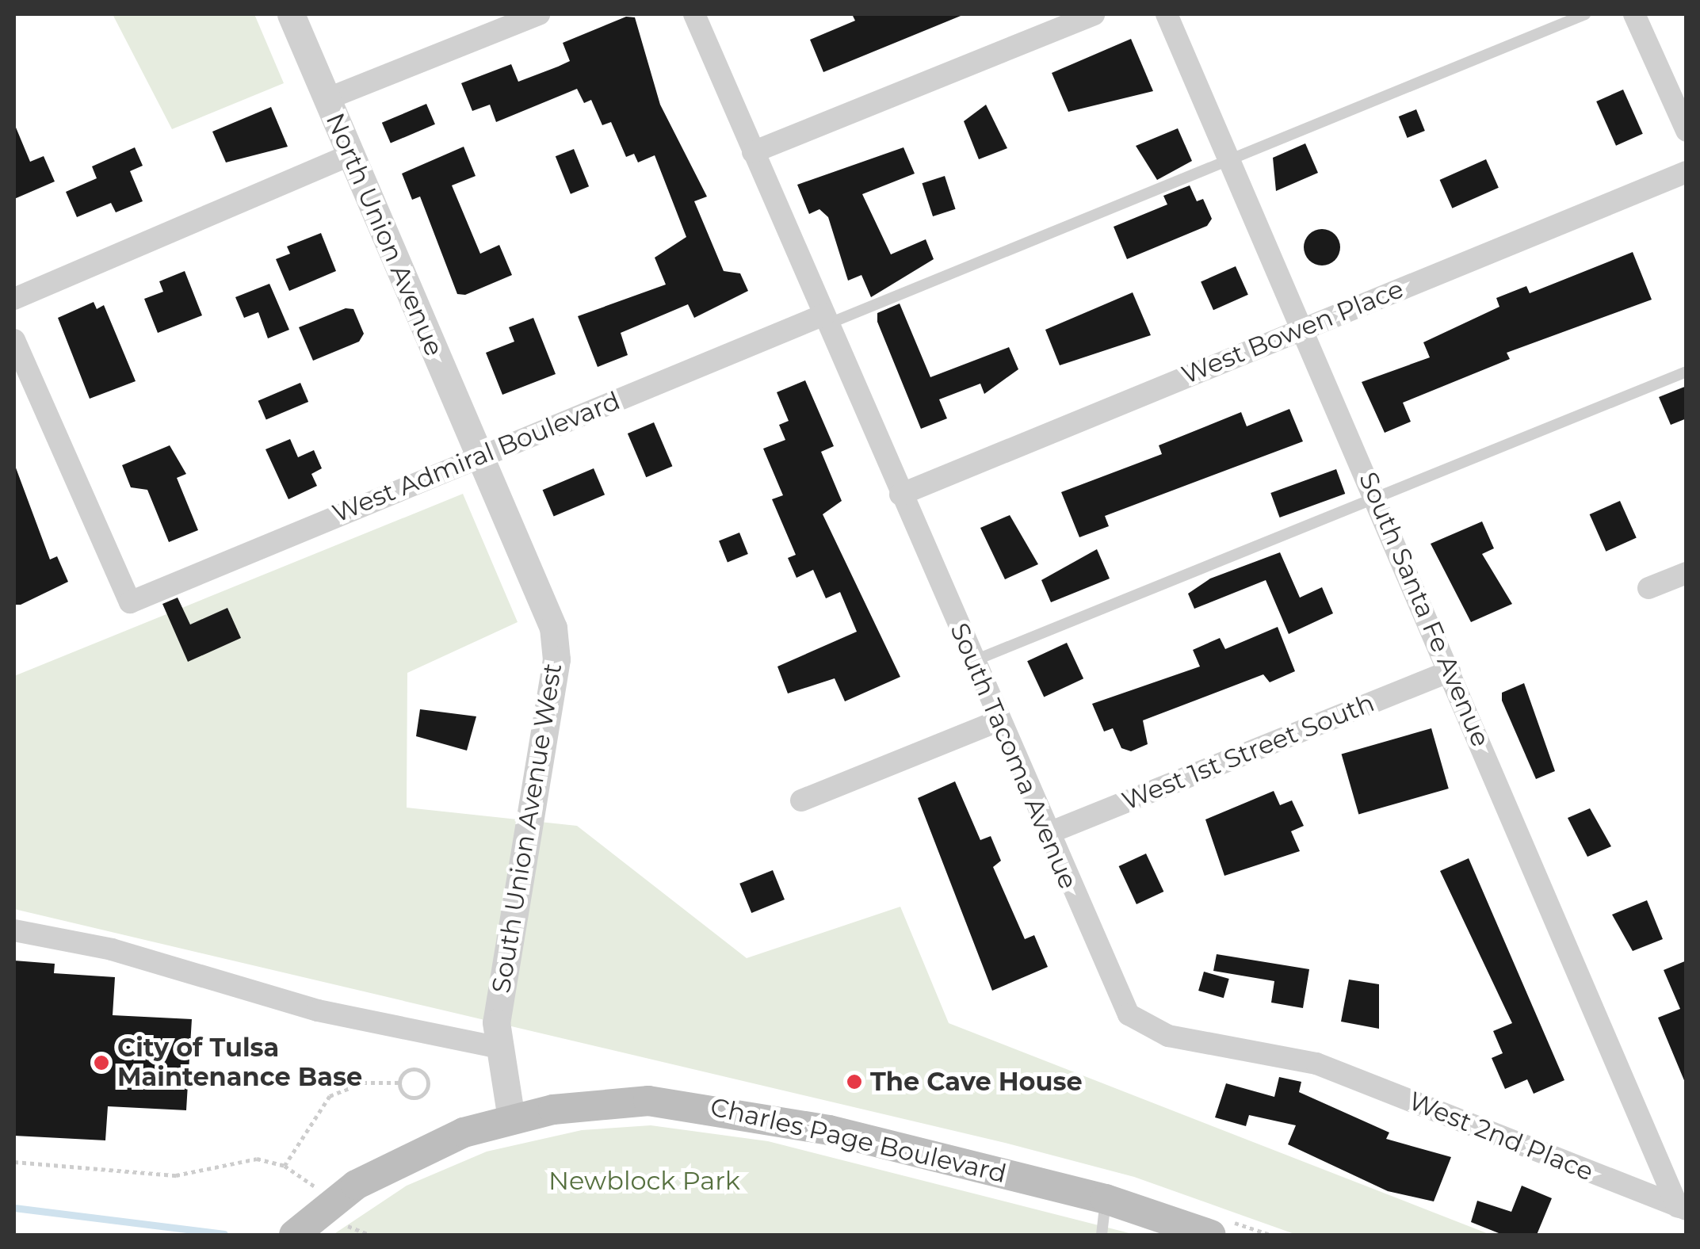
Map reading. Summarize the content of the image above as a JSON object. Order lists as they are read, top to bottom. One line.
{"streets":{"main road":["Charles Page Boulevard"],"street":["North Union Avenue","West Bowen Place","West Admiral Boulevard","South Santa Fe Avenue","West 1st Street South","South Tacoma Avenue","South Union Avenue West","West 2nd Place"]},"crossings":[["North Union Avenue","West Admiral Boulevard"],["North Union Avenue","South Union Avenue West"],["West Bowen Place","South Santa Fe Avenue"],["West Bowen Place","South Tacoma Avenue"],["West Admiral Boulevard","South Tacoma Avenue"],["West Admiral Boulevard","South Union Avenue West"],["South Santa Fe Avenue","West 1st Street South"],["South Santa Fe Avenue","West 2nd Place"],["West 1st Street South","South Tacoma Avenue"],["South Tacoma Avenue","West 2nd Place"],["South Union Avenue West","Charles Page Boulevard"]],"parks":["Newblock Park"],"places":["City of Tulsa Maintenance Base","The Cave House"]}
